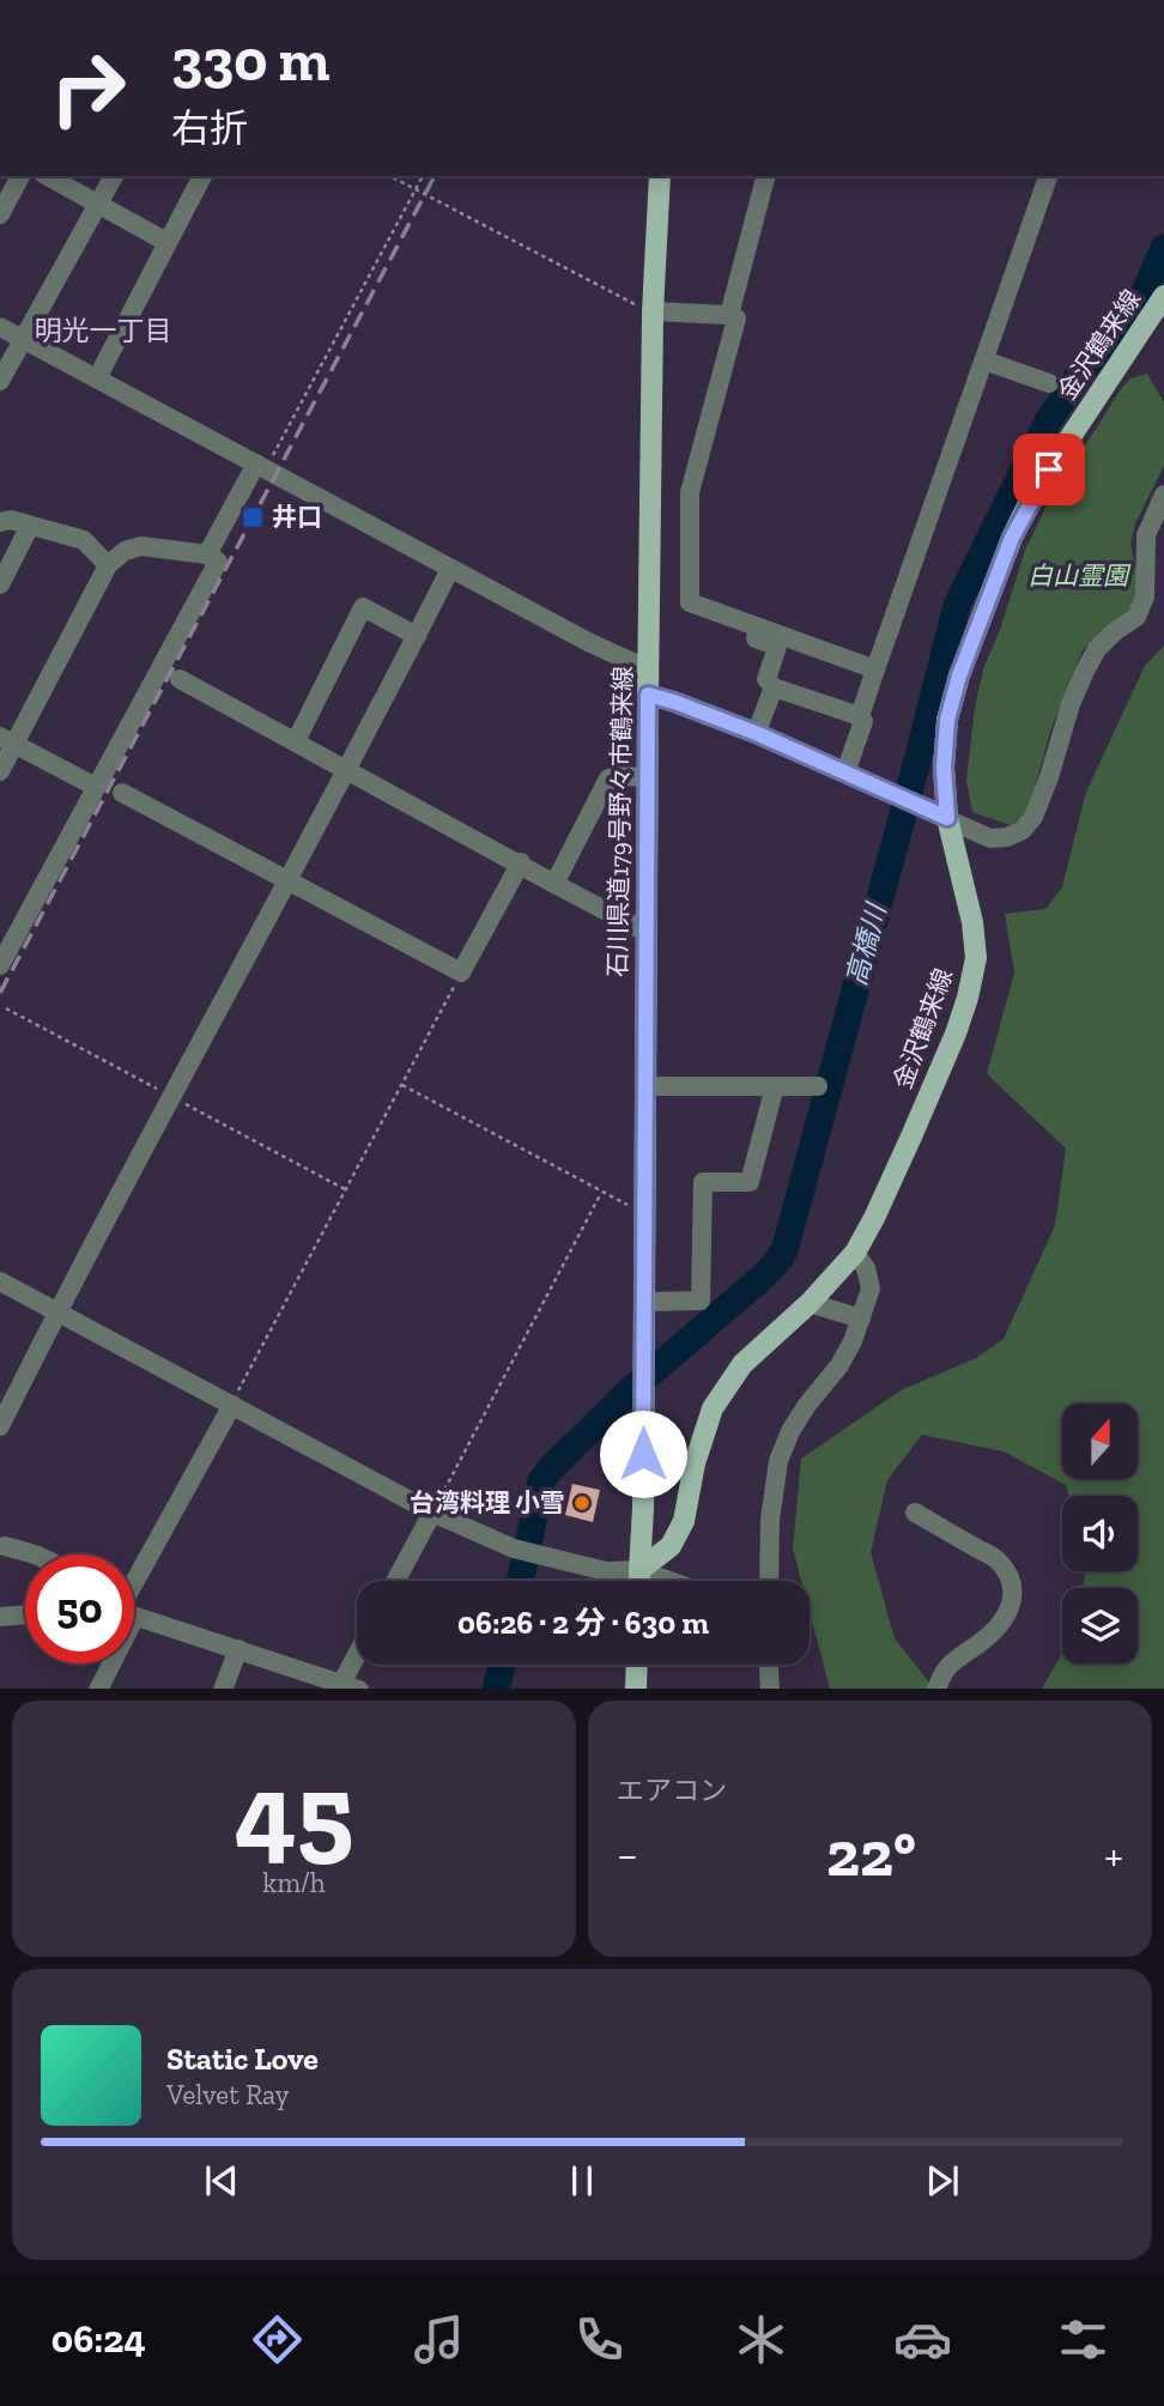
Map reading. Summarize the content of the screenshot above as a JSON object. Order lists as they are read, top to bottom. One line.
{"streets":{"main road":["金沢鶴来線","石川県道179号野々市鶴来線"]},"crossings":[["金沢鶴来線","石川県道179号野々市鶴来線"]],"districts":["明光一丁目"],"water":["高橋川"],"parks":["白山霊園"],"places":{"transit":["井口"],"other":["台湾料理 小雪"]},"north":"top","page":{"turn":["330 m","右折"],"limit":"50","trip":"06:26 · 2 分 · 630 m","tile":[["45","km/h"],"エアコン"],"heat":["−","22°","+"],"song":["Static Love","Velvet Ray"],"tabs":"06:24"}}
